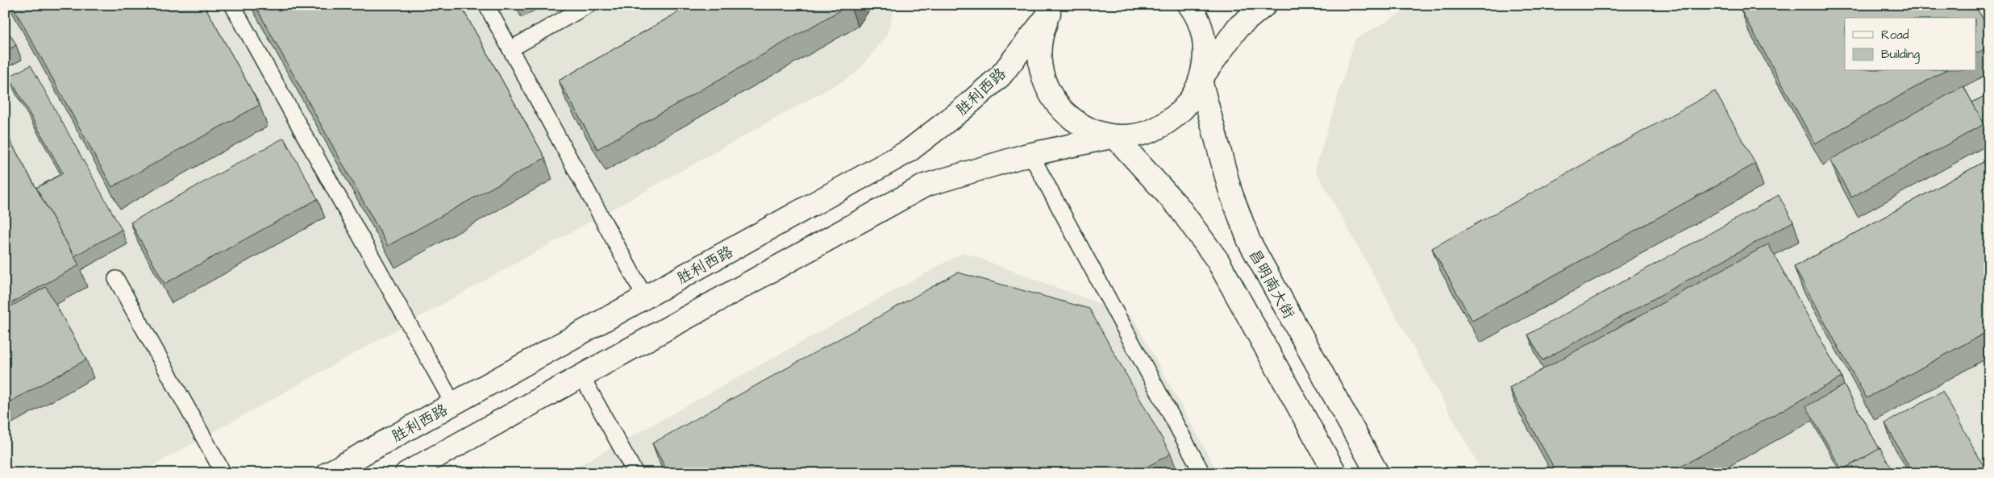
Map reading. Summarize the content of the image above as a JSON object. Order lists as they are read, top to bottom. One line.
{"streets":{"main road":["胜利西路","昌明南大街"]},"legend":["Road","Building"]}
